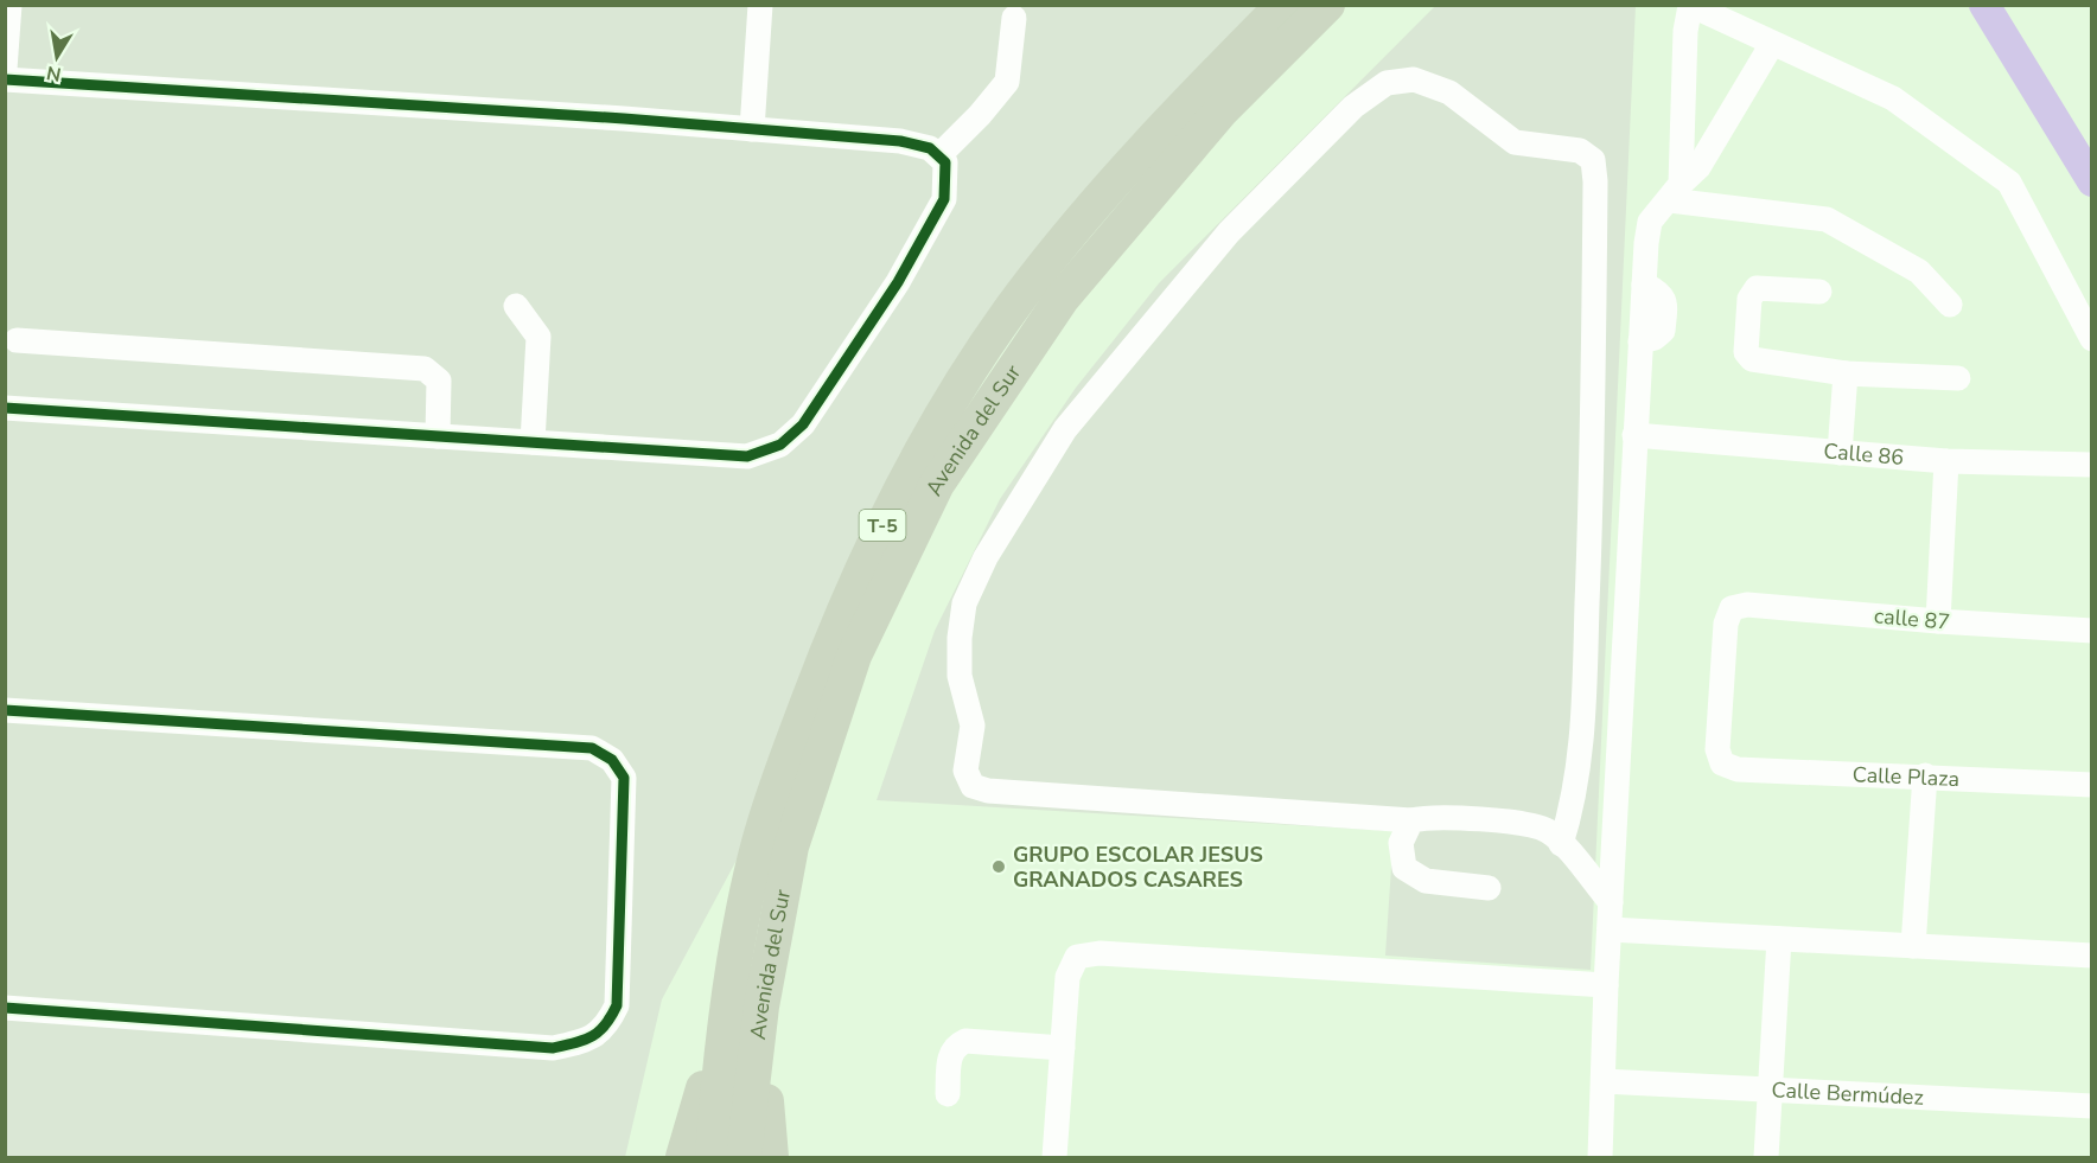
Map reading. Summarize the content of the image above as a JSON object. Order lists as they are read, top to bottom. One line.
{"streets":{"highway":["Avenida del Sur","T-5"],"street":["Calle 86","calle 87","Calle Plaza","Calle Bermúdez"]},"crossings":[["calle 87","Calle Plaza"]],"places":["GRUPO ESCOLAR JESUS GRANADOS CASARES"],"north":"bottom"}
